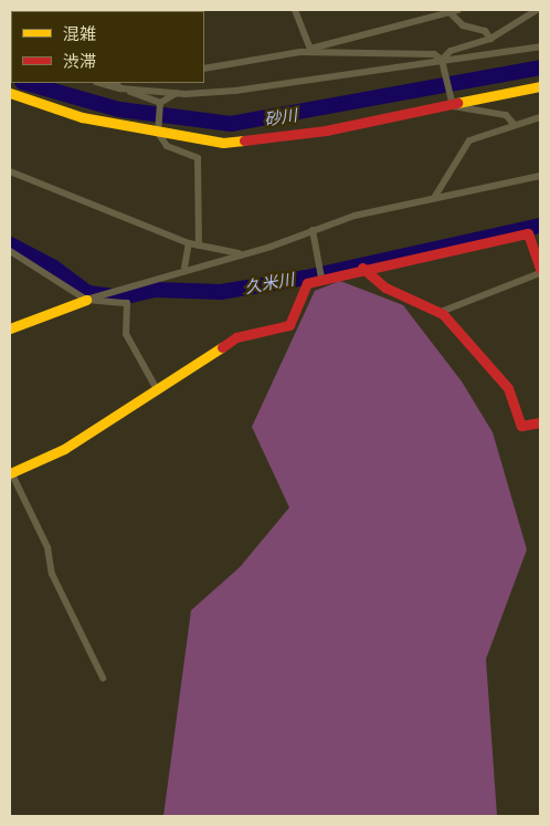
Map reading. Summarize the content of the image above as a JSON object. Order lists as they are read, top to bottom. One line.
{"water":["砂川","久米川"],"legend":["混雑","渋滞"]}
